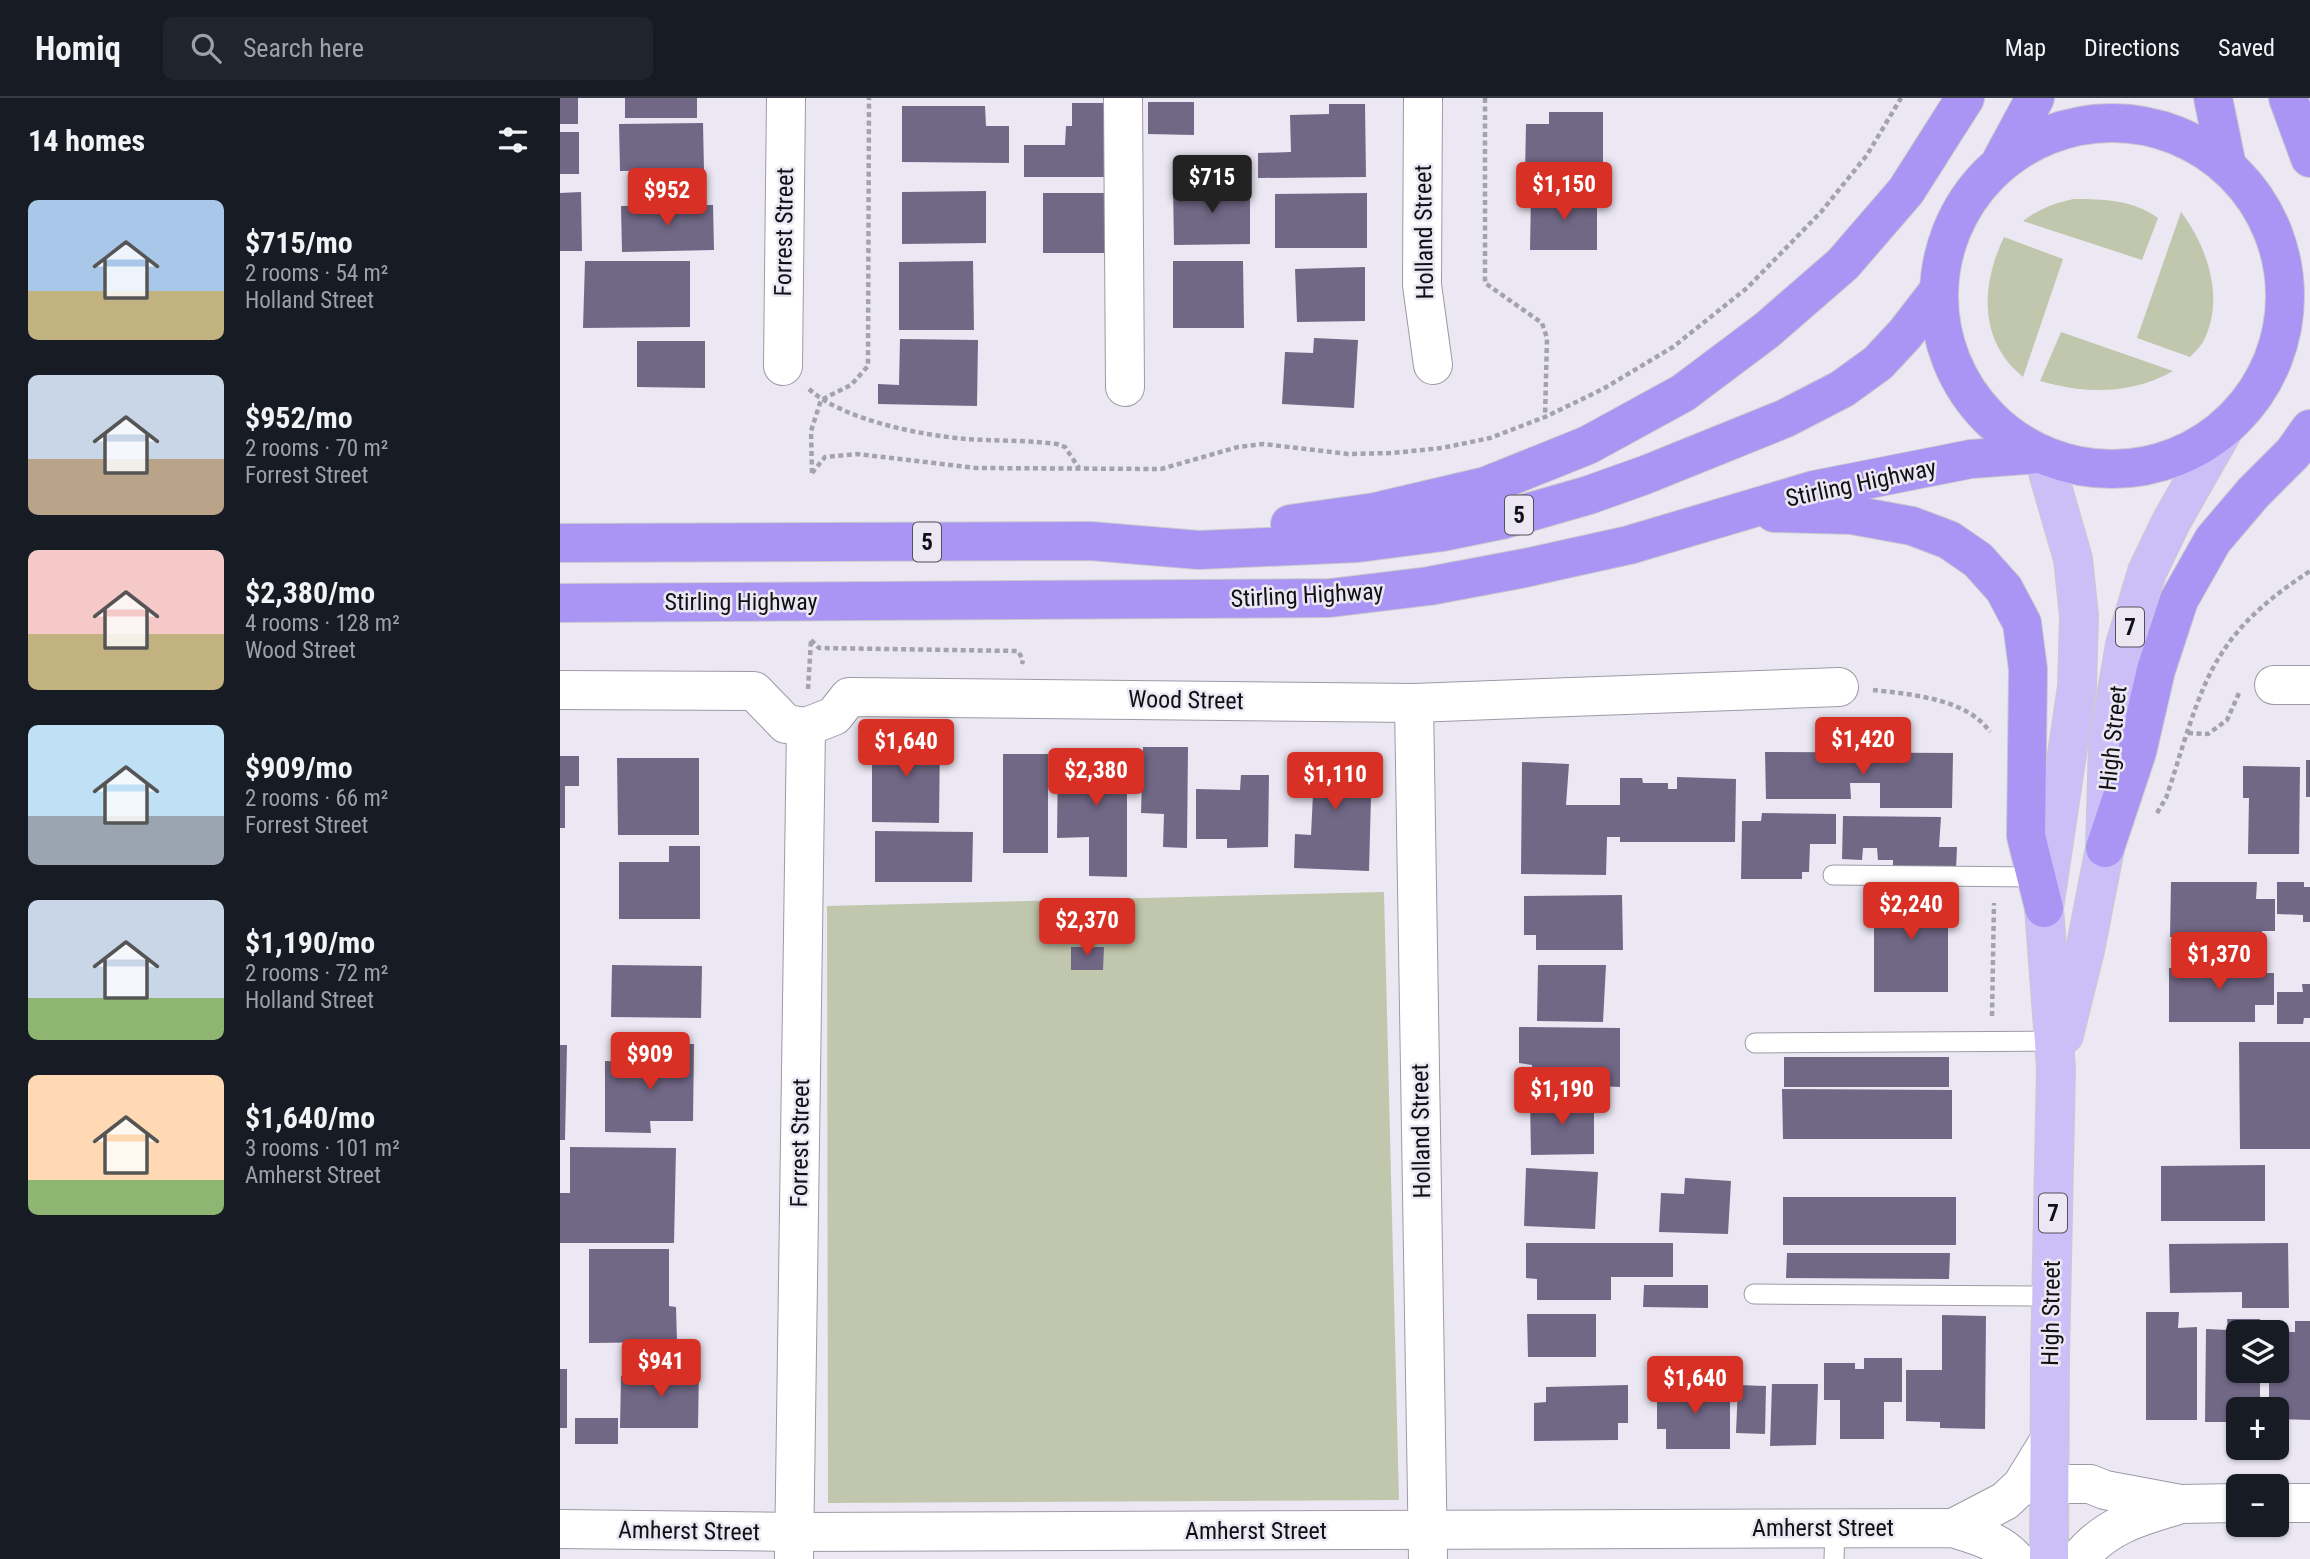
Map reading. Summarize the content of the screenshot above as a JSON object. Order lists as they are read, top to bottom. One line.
{"streets":{"highway":["Stirling Highway","5","7"],"main road":["High Street"],"street":["Forrest Street","Holland Street","Wood Street","Amherst Street"]},"crossings":[["Forrest Street","Wood Street"],["Forrest Street","Amherst Street"],["Holland Street","Wood Street"],["Holland Street","Amherst Street"],["Stirling Highway","High Street"],["7","High Street"],["High Street","Amherst Street"]],"page":{"header":"Homiq","search":"Search here","nav":["Map","Directions","Saved"],"heading":"14 homes","price":["$715","$1,150","$952","$1,420","$1,640","$2,380","$1,110","$2,240","$2,370","$1,370","$909","$1,190","$941","$1,640"],"list":[{"name":"$715/mo","note":"2 rooms · 54 m² · Holland Street"},{"name":"$952/mo","note":"2 rooms · 70 m² · Forrest Street"},{"name":"$2,380/mo","note":"4 rooms · 128 m² · Wood Street"},{"name":"$909/mo","note":"2 rooms · 66 m² · Forrest Street"},{"name":"$1,190/mo","note":"2 rooms · 72 m² · Holland Street"},{"name":"$1,640/mo","note":"3 rooms · 101 m² · Amherst Street"}],"map_buttons":["+","−"]}}
